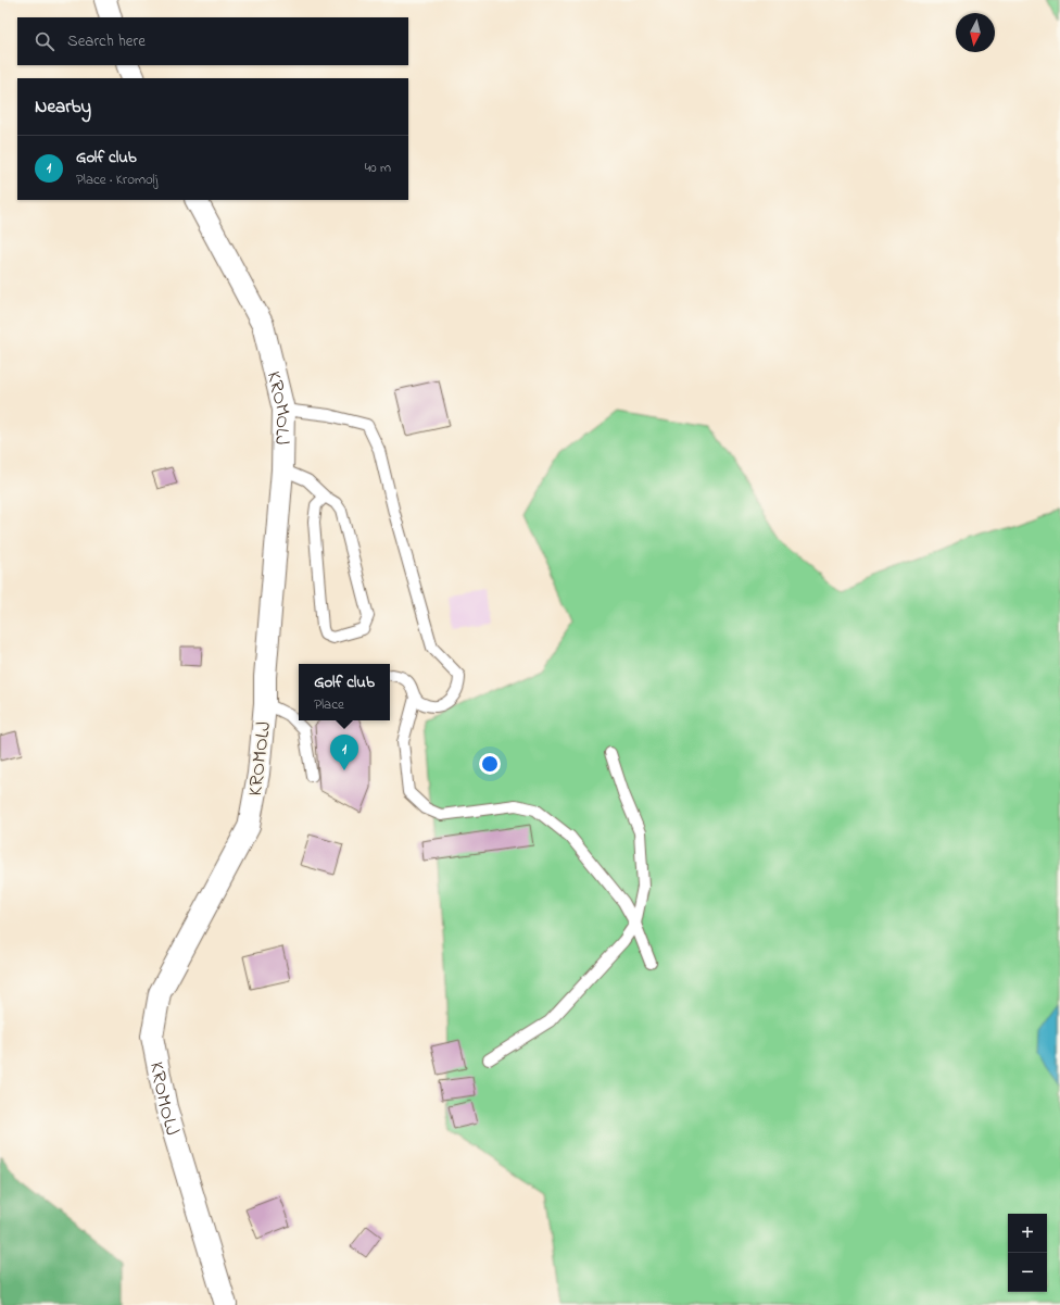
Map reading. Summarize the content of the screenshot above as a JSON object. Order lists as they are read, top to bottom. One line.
{"streets":{"street":["KROMOLJ"]},"north":"bottom","page":{"search":"Search here","heading":"Nearby","list":[{"mark":"1","name":"Golf club","note":"Place · Kromolj","value":"40 m"}],"popup":["Golf club","Place"],"pins":"1","map_buttons":["+","−"]}}
